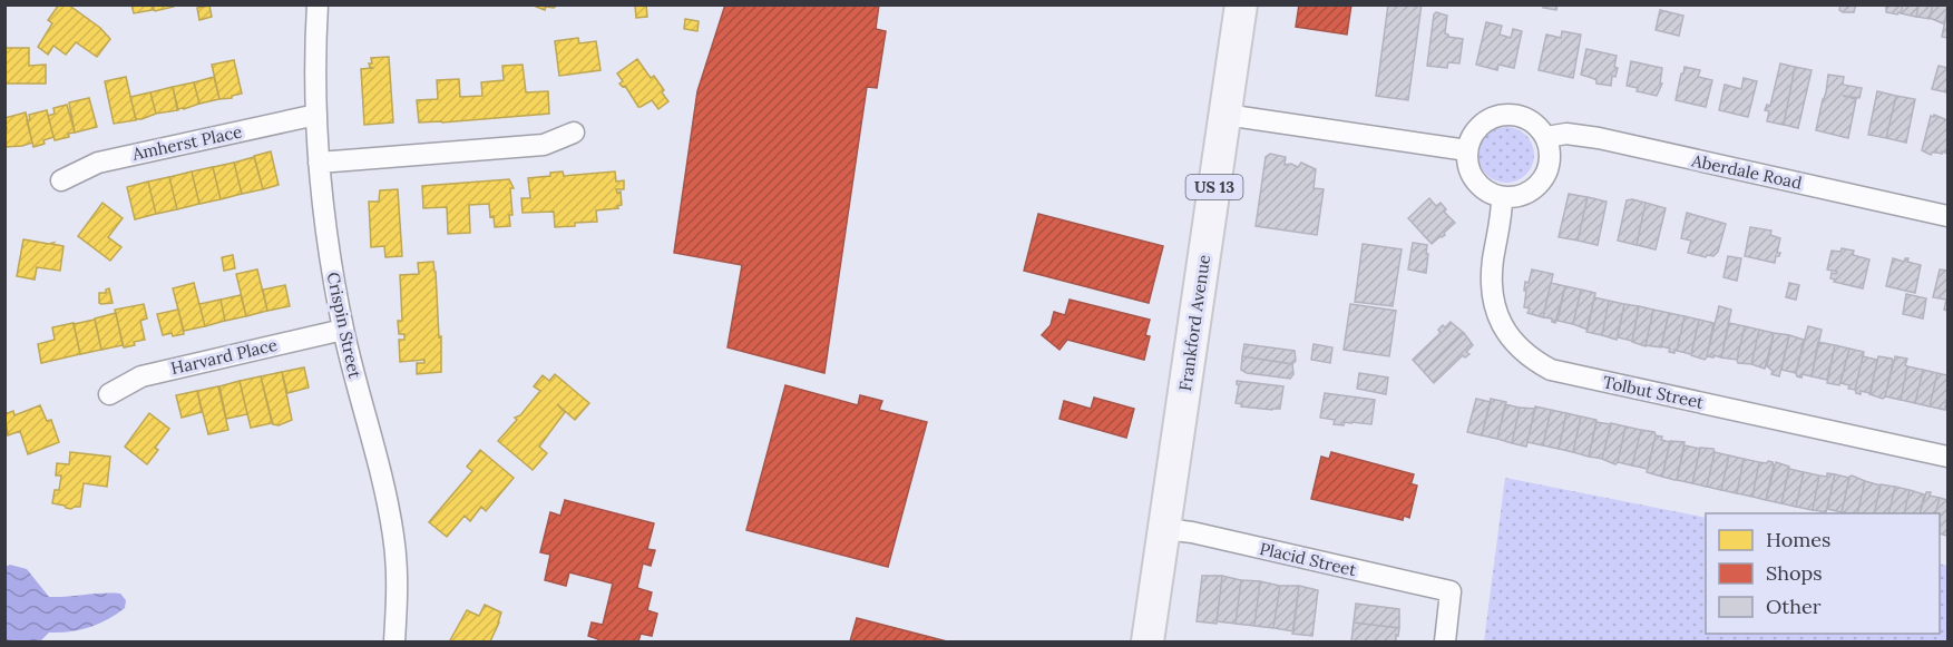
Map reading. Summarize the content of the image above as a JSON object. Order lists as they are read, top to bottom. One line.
{"streets":{"main road":["US 13","Frankford Avenue"],"street":["Amherst Place","Aberdale Road","Crispin Street","Harvard Place","Tolbut Street","Placid Street"]},"crossings":[["Amherst Place","Crispin Street"],["Aberdale Road","Tolbut Street"],["Frankford Avenue","Placid Street"],["Crispin Street","Harvard Place"]],"legend":["Homes","Shops","Other"]}
